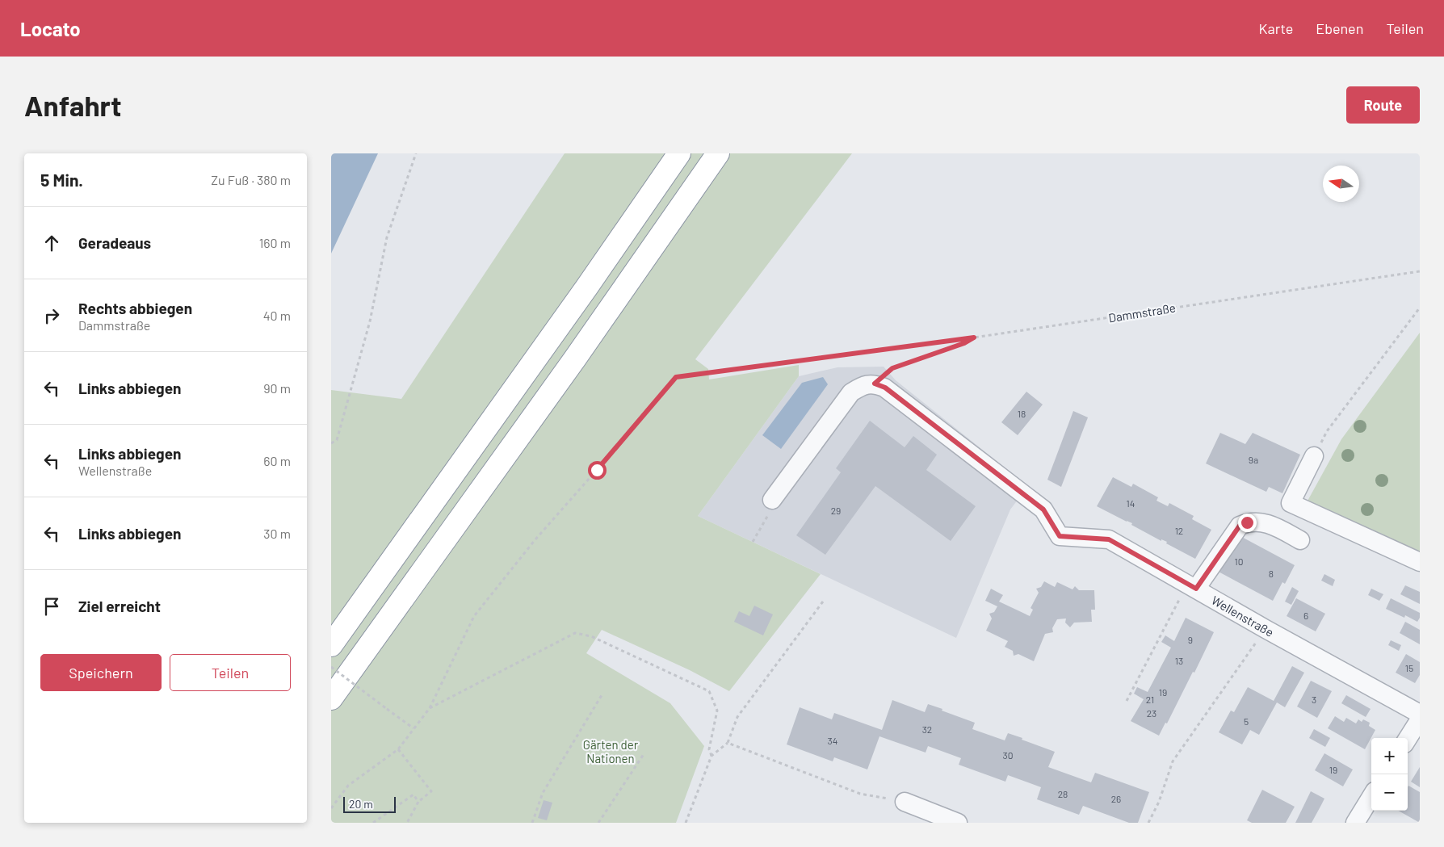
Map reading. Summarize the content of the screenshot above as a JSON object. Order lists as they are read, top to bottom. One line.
{"streets":{"street":["Wellenstraße"],"path":["Dammstraße"]},"crossings":[["Dammstraße","Wellenstraße"]],"parks":["Gärten der Nationen"],"house_numbers":["18","9a","14","29","12","10","8","6","9","13","15","19","21","3","23","5","32","34","30","19","28","26"],"scale_bar":"20 m","north":"left","page":{"header":"Locato","nav":["Karte","Ebenen","Teilen"],"buttons":["Route",["Speichern","Teilen"]],"title":"Anfahrt","heading":["5 Min.","Zu Fuß · 380 m"],"list":[["Geradeaus","160 m"],["Rechts abbiegen","Dammstraße","40 m"],["Links abbiegen","90 m"],["Links abbiegen","Wellenstraße","60 m"],["Links abbiegen","30 m"],"Ziel erreicht"],"map_buttons":["+","−"],"scale":"20 m"}}
